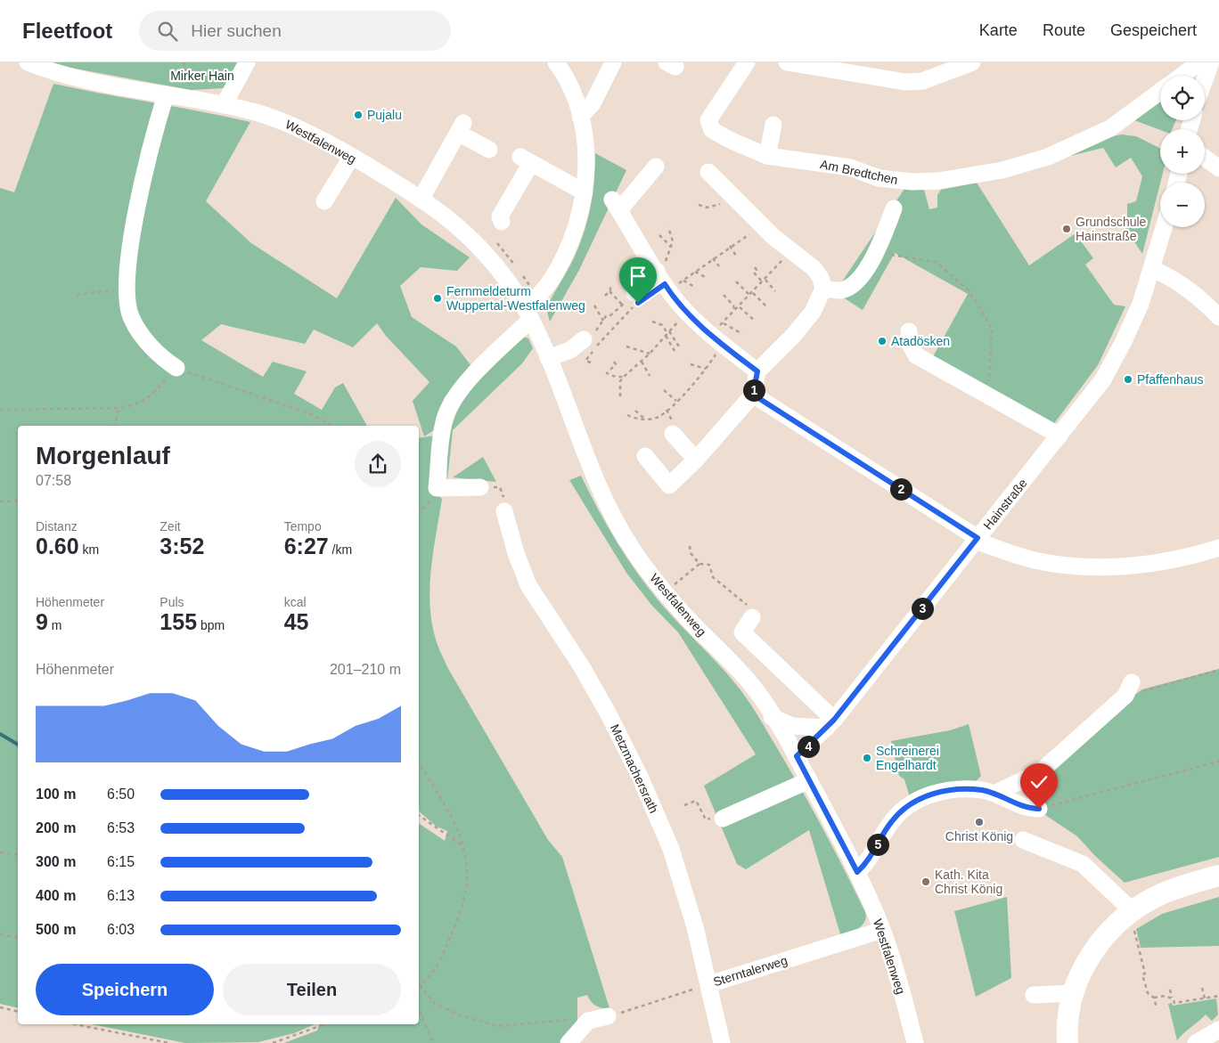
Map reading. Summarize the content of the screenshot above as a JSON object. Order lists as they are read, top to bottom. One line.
{"streets":{"street":["Westfalenweg","Am Bredtchen","Hainstraße","Metzmachersrath","Sterntalerweg"]},"crossings":[["Westfalenweg","Hainstraße"],["Westfalenweg","Sterntalerweg"],["Metzmachersrath","Sterntalerweg"]],"parks":["Mirker Hain"],"places":["Pujalu","Grundschule Hainstraße","Fernmeldeturm Wuppertal-Westfalenweg","Atadösken","Pfaffenhaus","Schreinerei Engelhardt","Christ König","Kath. Kita Christ König"],"page":{"header":"Fleetfoot","search":"Hier suchen","nav":["Karte","Route","Gespeichert"],"map_buttons":["+","−"],"pins":["1","2","3","4","5"],"heading":["Morgenlauf","07:58"],"stats":[["Distanz","0.60 km"],["Zeit","3:52"],["Tempo","6:27 /km"],["Höhenmeter","9 m"],["Puls","155 bpm"],["kcal","45"]],"chart":["Höhenmeter","201–210 m"],"list":[{"name":"100 m","note":"6:50"},{"name":"200 m","note":"6:53"},{"name":"300 m","note":"6:15"},{"name":"400 m","note":"6:13"},{"name":"500 m","note":"6:03"}],"buttons":["Speichern","Teilen"]}}
